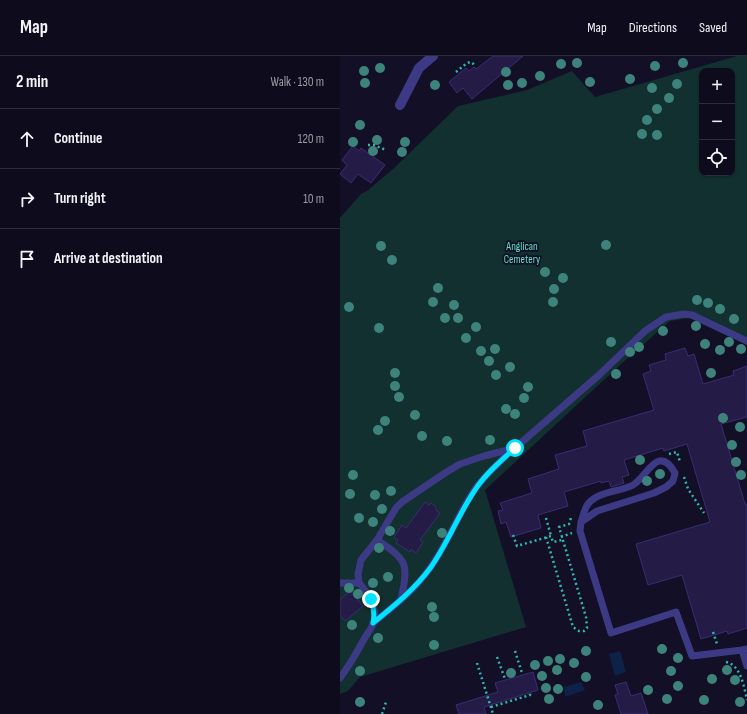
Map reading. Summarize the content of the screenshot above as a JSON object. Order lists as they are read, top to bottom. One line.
{"parks":["Anglican Cemetery"],"page":{"header":"Map","nav":["Map","Directions","Saved"],"heading":["2 min","Walk · 130 m"],"map_buttons":["+","−"],"list":[["Continue","120 m"],["Turn right","10 m"],"Arrive at destination"]}}
